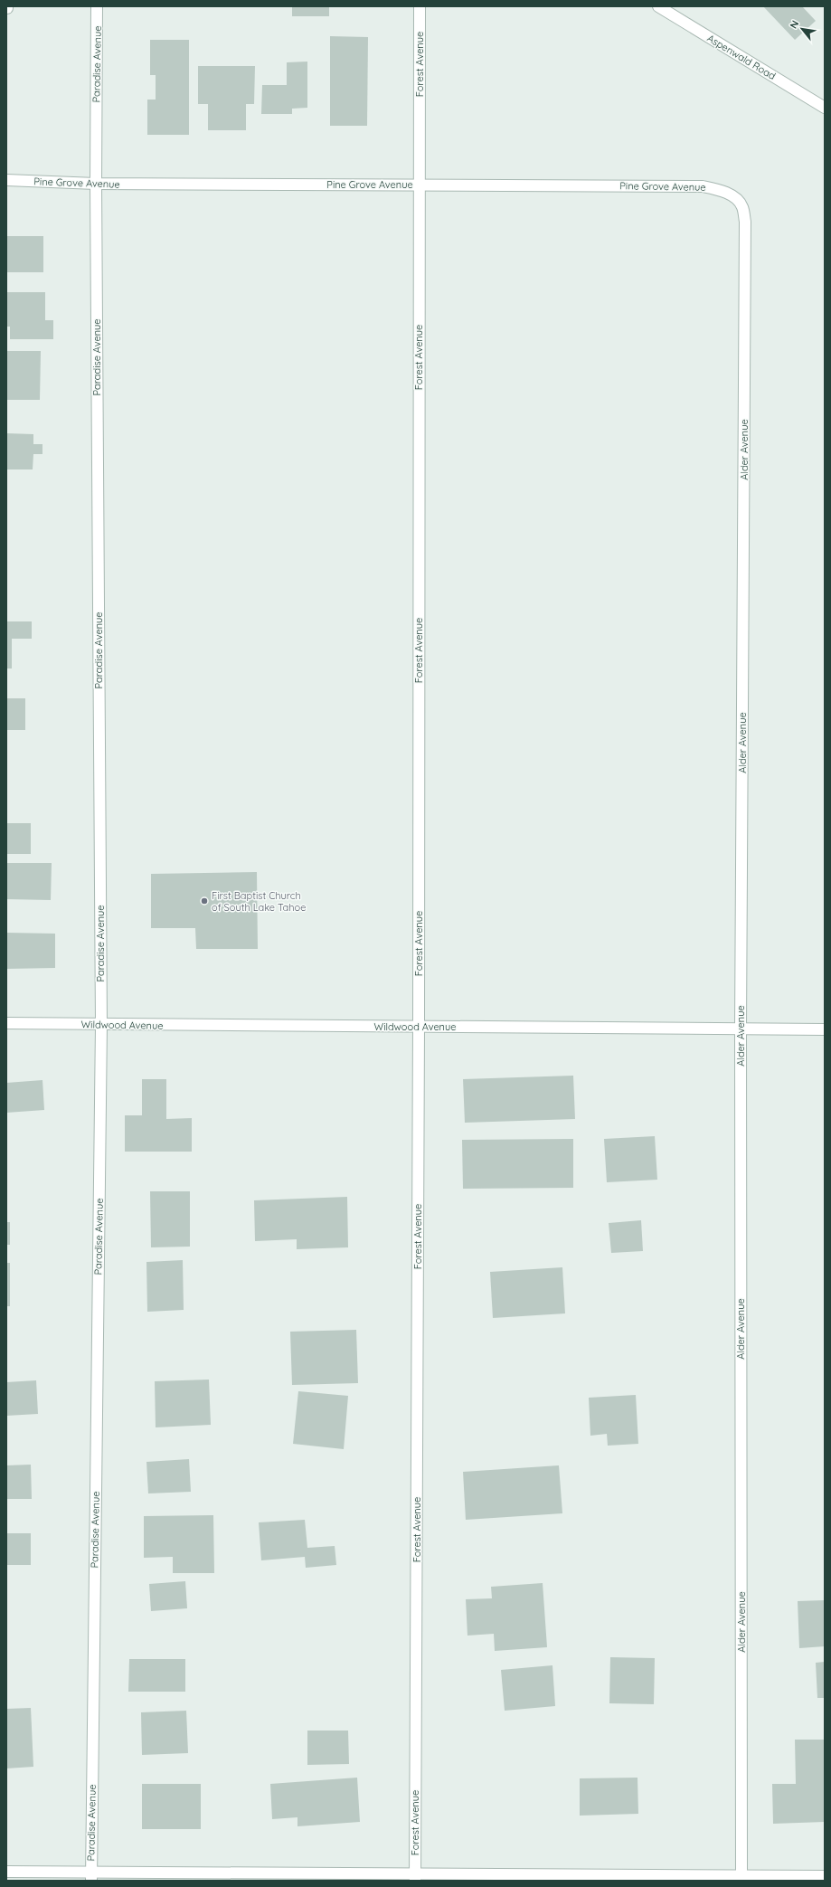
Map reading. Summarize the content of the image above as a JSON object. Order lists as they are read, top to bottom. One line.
{"streets":{"street":["Aspenwald Road","Paradise Avenue","Forest Avenue","Pine Grove Avenue","Alder Avenue","Wildwood Avenue"]},"crossings":[["Paradise Avenue","Pine Grove Avenue"],["Paradise Avenue","Wildwood Avenue"],["Forest Avenue","Pine Grove Avenue"],["Forest Avenue","Wildwood Avenue"],["Pine Grove Avenue","Alder Avenue"],["Alder Avenue","Wildwood Avenue"]],"places":["First Baptist Church of South Lake Tahoe"],"north":"top left"}
